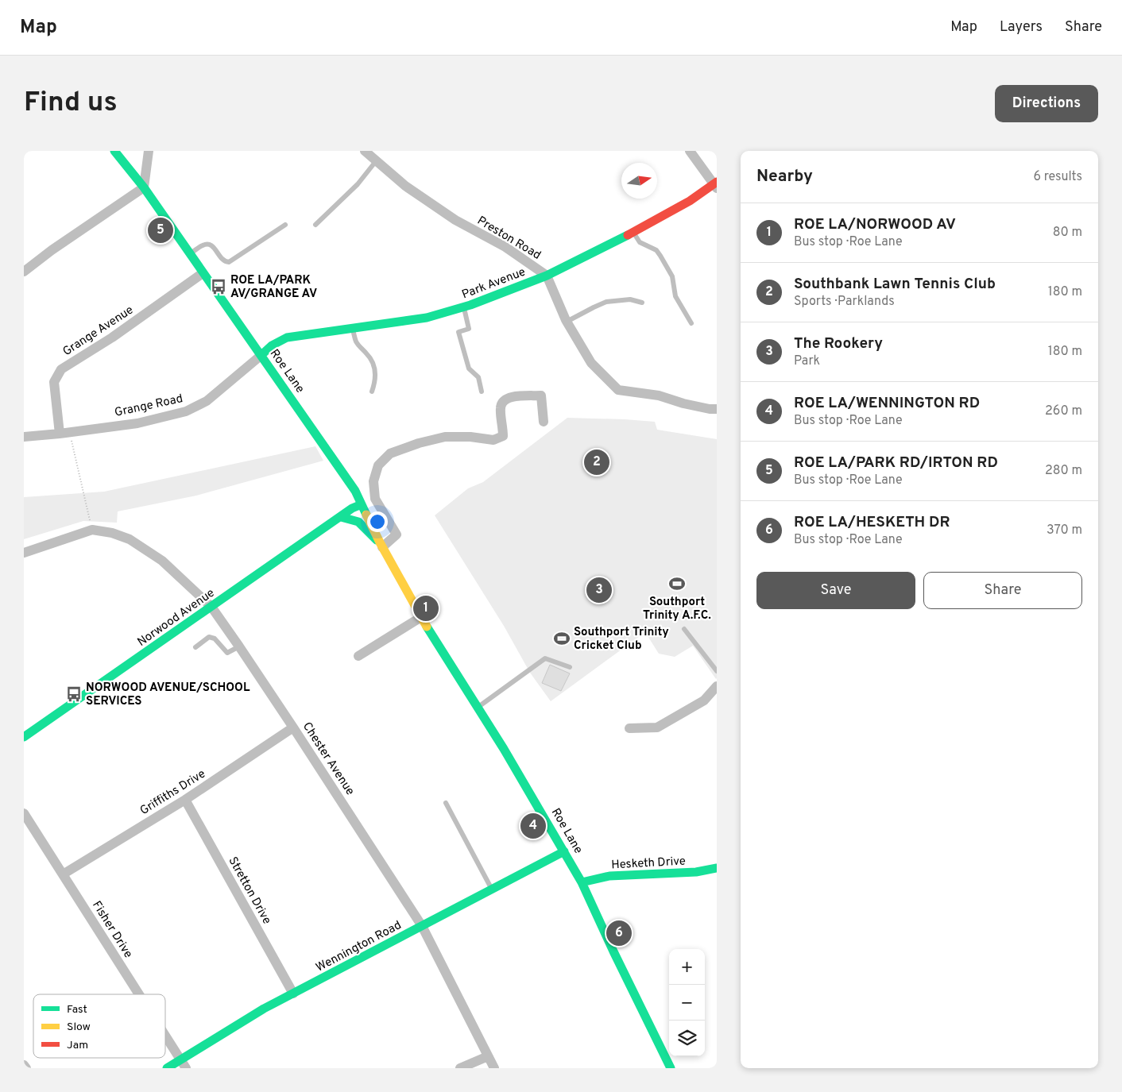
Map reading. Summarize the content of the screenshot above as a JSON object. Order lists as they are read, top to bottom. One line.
{"streets":{"main road":["Park Avenue","Roe Lane","Norwood Avenue","Hesketh Drive","Wennington Road"],"street":["Preston Road","Grange Avenue","Grange Road","Chester Avenue","Griffiths Drive","Stretton Drive","Fisher Drive"]},"crossings":[["Preston Road","Park Avenue"],["Park Avenue","Roe Lane"],["Park Avenue","Grange Road"],["Grange Avenue","Roe Lane"],["Grange Avenue","Grange Road"],["Roe Lane","Grange Road"],["Roe Lane","Norwood Avenue"],["Roe Lane","Hesketh Drive"],["Roe Lane","Wennington Road"],["Norwood Avenue","Chester Avenue"],["Chester Avenue","Griffiths Drive"],["Chester Avenue","Wennington Road"],["Griffiths Drive","Stretton Drive"],["Griffiths Drive","Fisher Drive"],["Stretton Drive","Wennington Road"],["Fisher Drive","Wennington Road"]],"places":{"bus stop":["ROE LA/PARK AV/GRANGE AV","NORWOOD AVENUE/SCHOOL SERVICES"],"sports":["Southport Trinity A.F.C.","Southport Trinity Cricket Club"]},"legend":["Fast","Slow","Jam"],"north":"right","page":{"header":"Map","nav":["Map","Layers","Share"],"buttons":["Directions",["Save","Share"]],"title":"Find us","heading":["Nearby","6 results"],"list":[{"mark":"1","name":"ROE LA/NORWOOD AV","note":"Bus stop · Roe Lane","value":"80 m"},{"mark":"2","name":"Southbank Lawn Tennis Club","note":"Sports · Parklands","value":"180 m"},{"mark":"3","name":"The Rookery","note":"Park","value":"180 m"},{"mark":"4","name":"ROE LA/WENNINGTON RD","note":"Bus stop · Roe Lane","value":"260 m"},{"mark":"5","name":"ROE LA/PARK RD/IRTON RD","note":"Bus stop · Roe Lane","value":"280 m"},{"mark":"6","name":"ROE LA/HESKETH DR","note":"Bus stop · Roe Lane","value":"370 m"}],"pins":["5","2","3","1","4","6"],"map_buttons":["+","−"]}}
